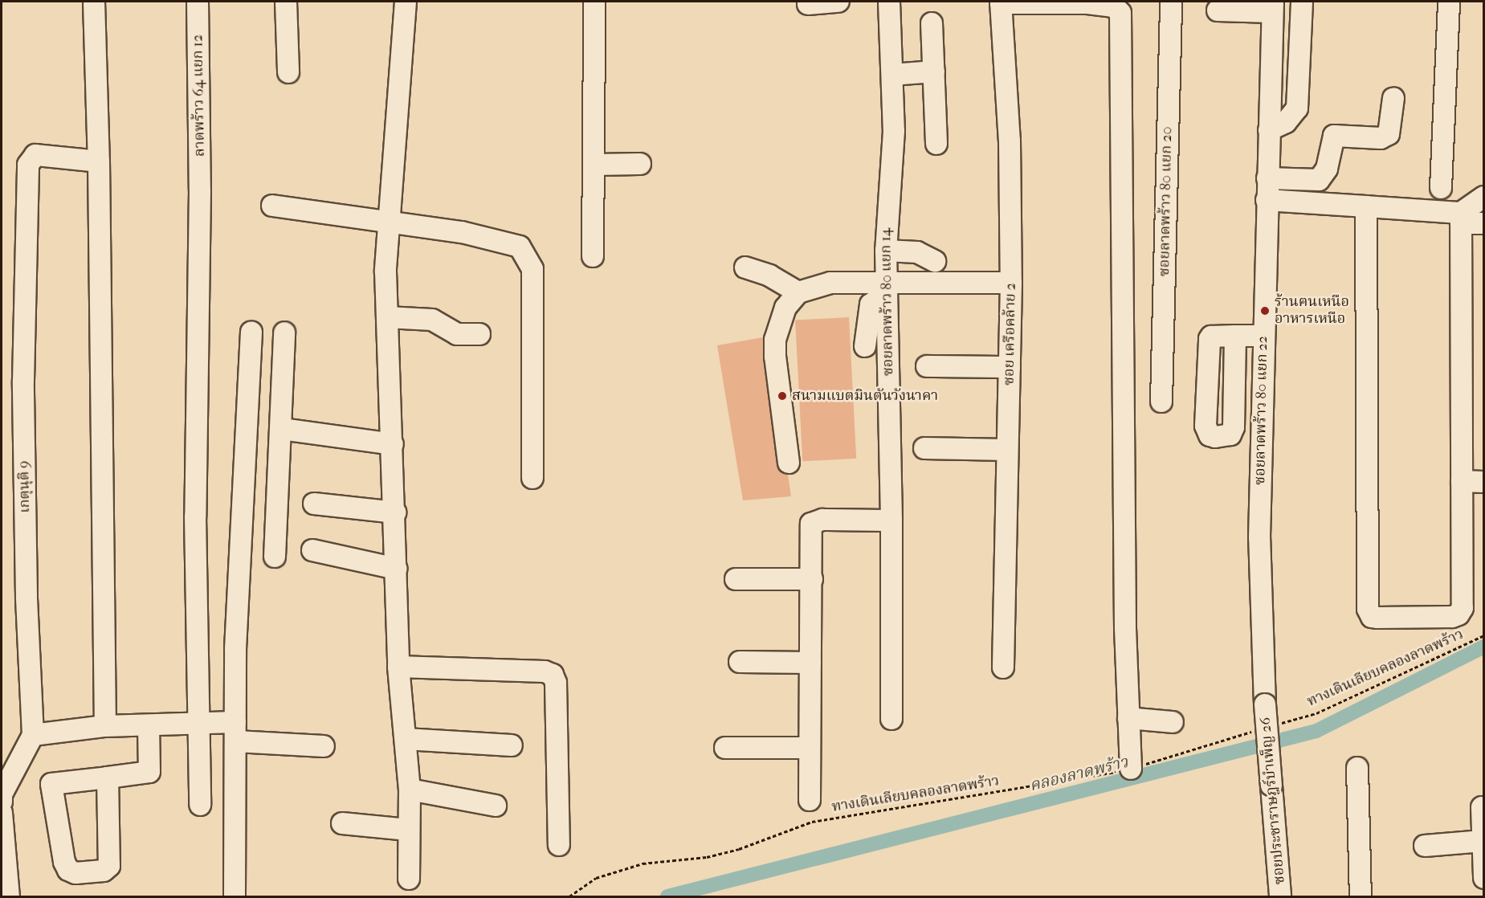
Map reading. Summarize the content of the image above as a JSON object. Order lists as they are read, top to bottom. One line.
{"streets":{"street":["ลาดพร้าว 64 แยก 12","ซอยลาดพร้าว 80 แยก 20","ซอยลาดพร้าว 80 แยก 14","ซอย เครือคล้าย 2","ซอยลาดพร้าว 80 แยก 22","เกตุนุติ 9","ซอยประชาราษฎร์บำเพ็ญ 26"],"path":["ทางเดินเลียบคลองลาดพร้าว"]},"crossings":[["ซอยลาดพร้าว 80 แยก 22","ซอยประชาราษฎร์บำเพ็ญ 26"]],"water":["คลองลาดพร้าว"],"places":["ร้านฅนเหนือ อาหารเหนือ","สนามแบตมินตันวังนาคา"]}
